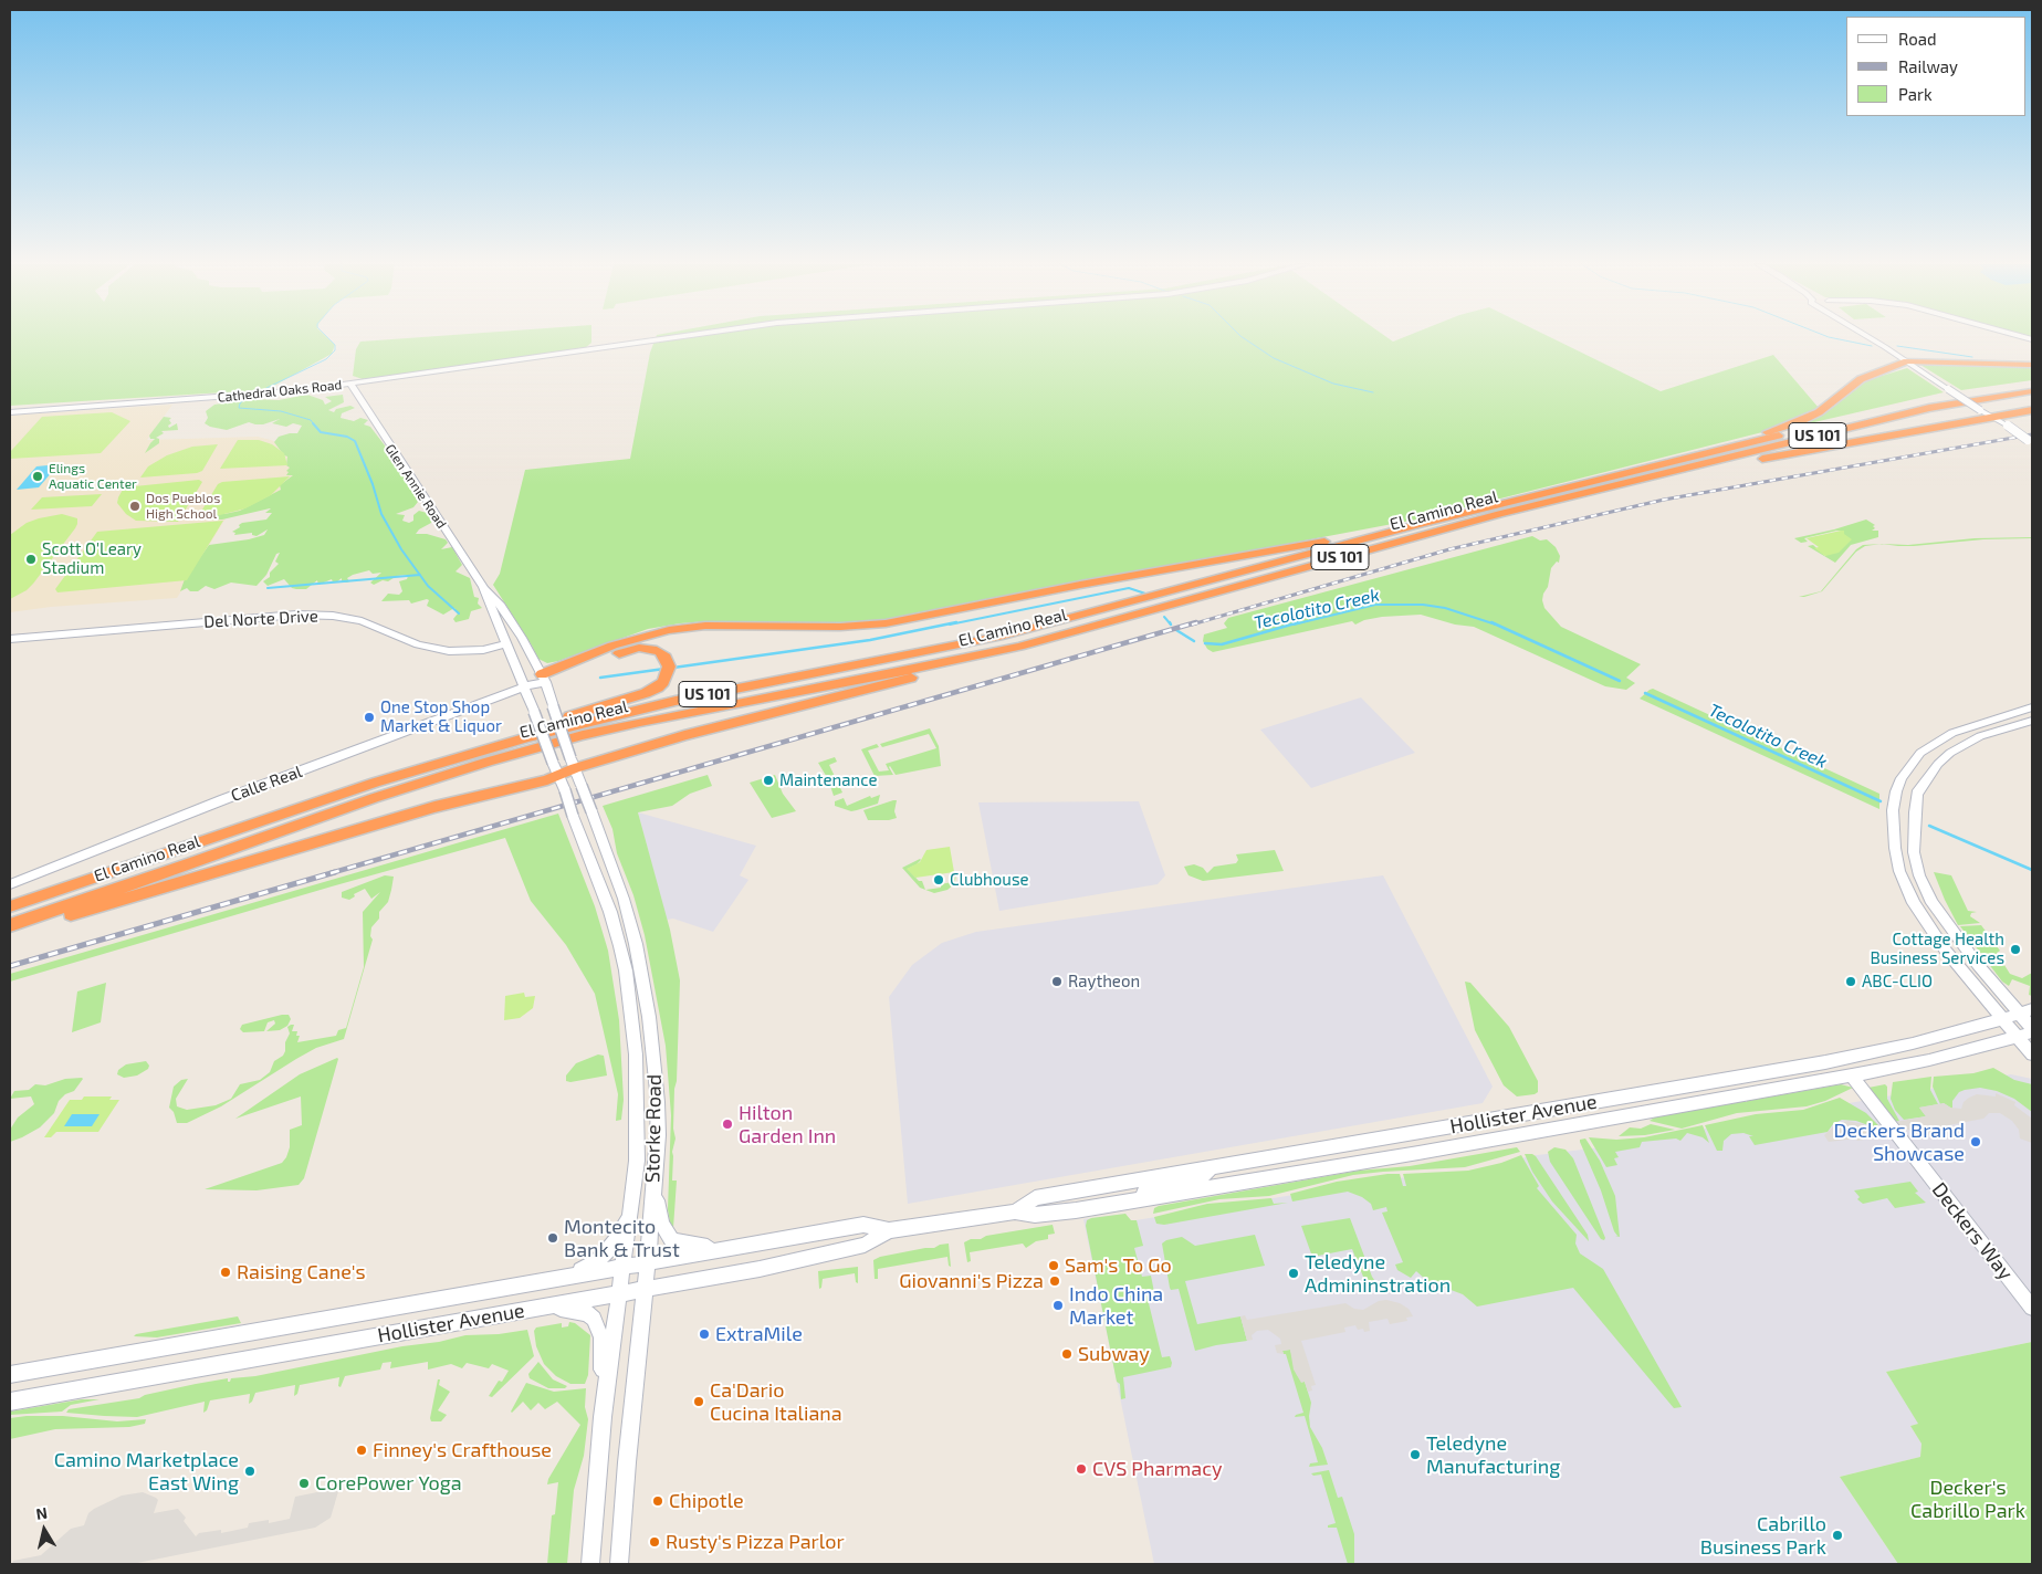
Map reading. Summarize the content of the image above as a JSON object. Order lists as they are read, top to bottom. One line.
{"streets":{"highway":["US 101","El Camino Real"],"main road":["Cathedral Oaks Road","Glen Annie Road","Del Norte Drive","Calle Real","Hollister Avenue","Storke Road","Deckers Way"]},"crossings":[["Cathedral Oaks Road","Glen Annie Road"],["Glen Annie Road","Del Norte Drive"],["Glen Annie Road","Calle Real"],["Glen Annie Road","Storke Road"],["Hollister Avenue","Storke Road"],["Hollister Avenue","Deckers Way"]],"water":["Tecolotito Creek"],"parks":["Decker's Cabrillo Park"],"places":["Elings Aquatic Center","Dos Pueblos High School","Scott O'Leary Stadium","One Stop Shop Market & Liquor","Maintenance","Clubhouse","Cottage Health Business Services","Raytheon","ABC-CLIO","Hilton Garden Inn","Deckers Brand Showcase","Montecito Bank & Trust","Sam's To Go","Raising Cane's","Teledyne Admininstration","Giovanni's Pizza","Indo China Market","ExtraMile","Subway","Ca'Dario Cucina Italiana","Finney's Crafthouse","Teledyne Manufacturing","CVS Pharmacy","Camino Marketplace East Wing","CorePower Yoga","Chipotle","Cabrillo Business Park","Rusty's Pizza Parlor"],"legend":["Road","Railway","Park"],"north":"top"}
